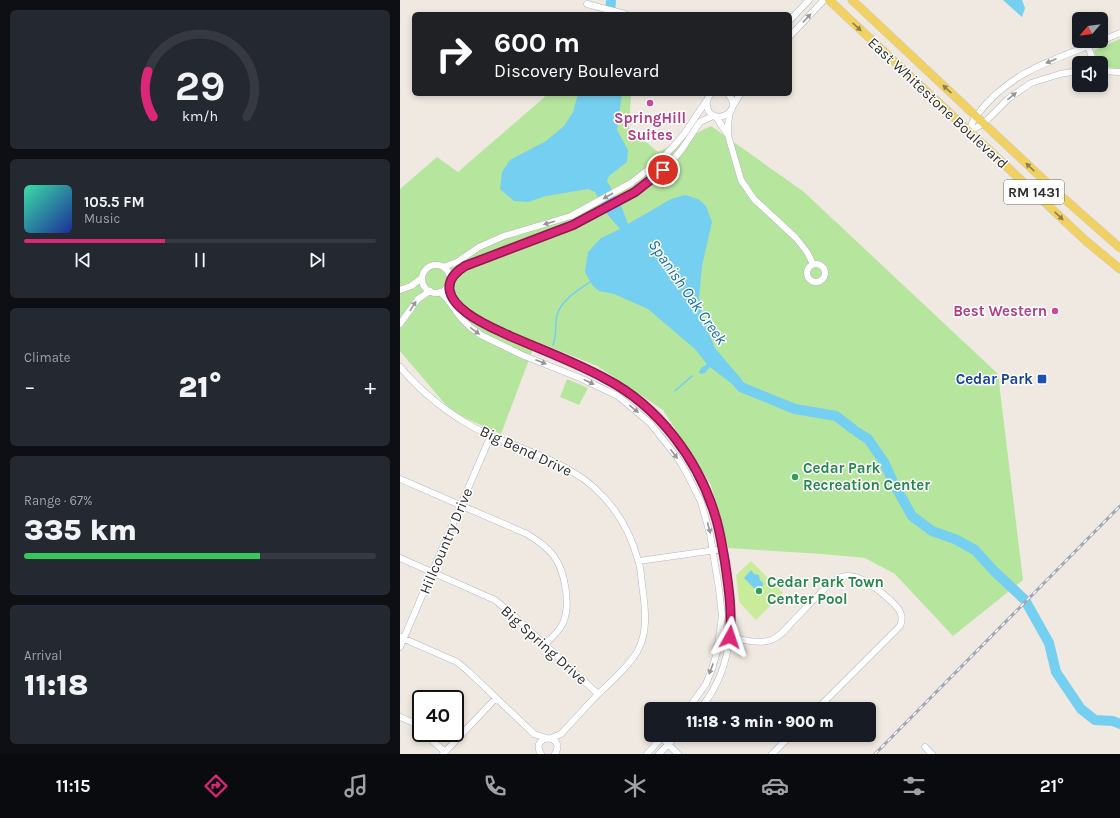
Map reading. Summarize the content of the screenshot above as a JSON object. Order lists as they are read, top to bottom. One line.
{"streets":{"main road":["East Whitestone Boulevard","RM 1431"],"street":["Big Bend Drive","Hillcountry Drive","Big Spring Drive"]},"crossings":[["Big Bend Drive","Hillcountry Drive"],["Big Bend Drive","Big Spring Drive"],["Hillcountry Drive","Big Spring Drive"]],"water":["Spanish Oak Creek"],"places":{"other":["SpringHill Suites","Best Western","Cedar Park Recreation Center","Cedar Park Town Center Pool"],"transit":["Cedar Park"]},"north":"bottom left","page":{"turn":["600 m","Discovery Boulevard"],"song":["105.5 FM","Music"],"tile":["Climate",["Range · 67%","335 km"],["Arrival","11:18"]],"heat":["−","21°","+"],"limit":"40","trip":"11:18 · 3 min · 900 m","tabs":["11:15","21°"],"gauge":["29","km/h"]}}
